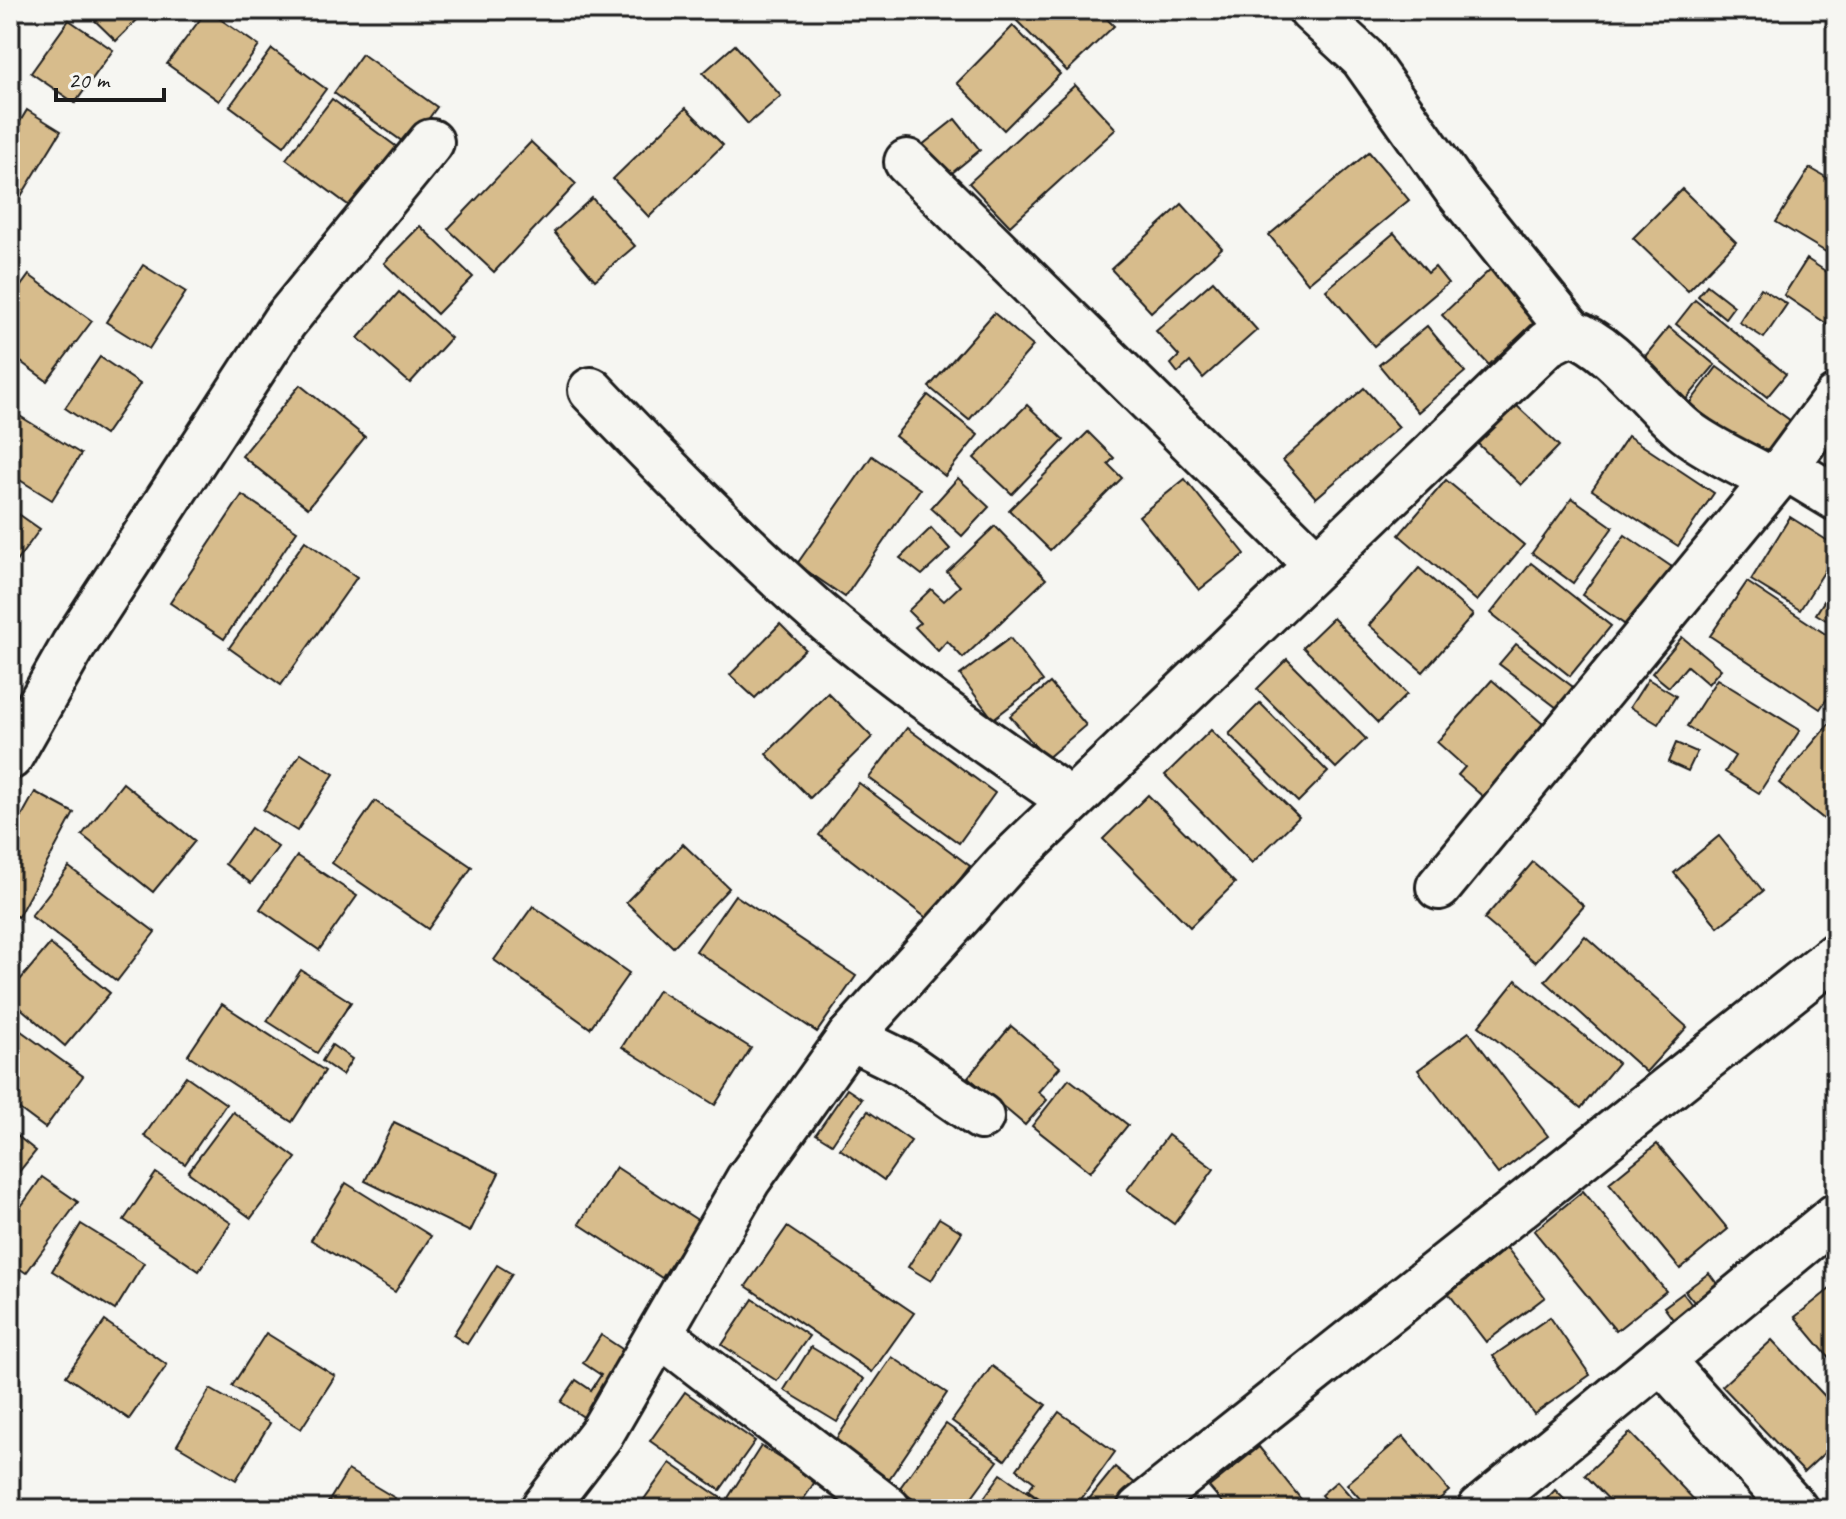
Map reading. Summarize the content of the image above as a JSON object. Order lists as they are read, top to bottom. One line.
{"scale_bar":"20 m"}
